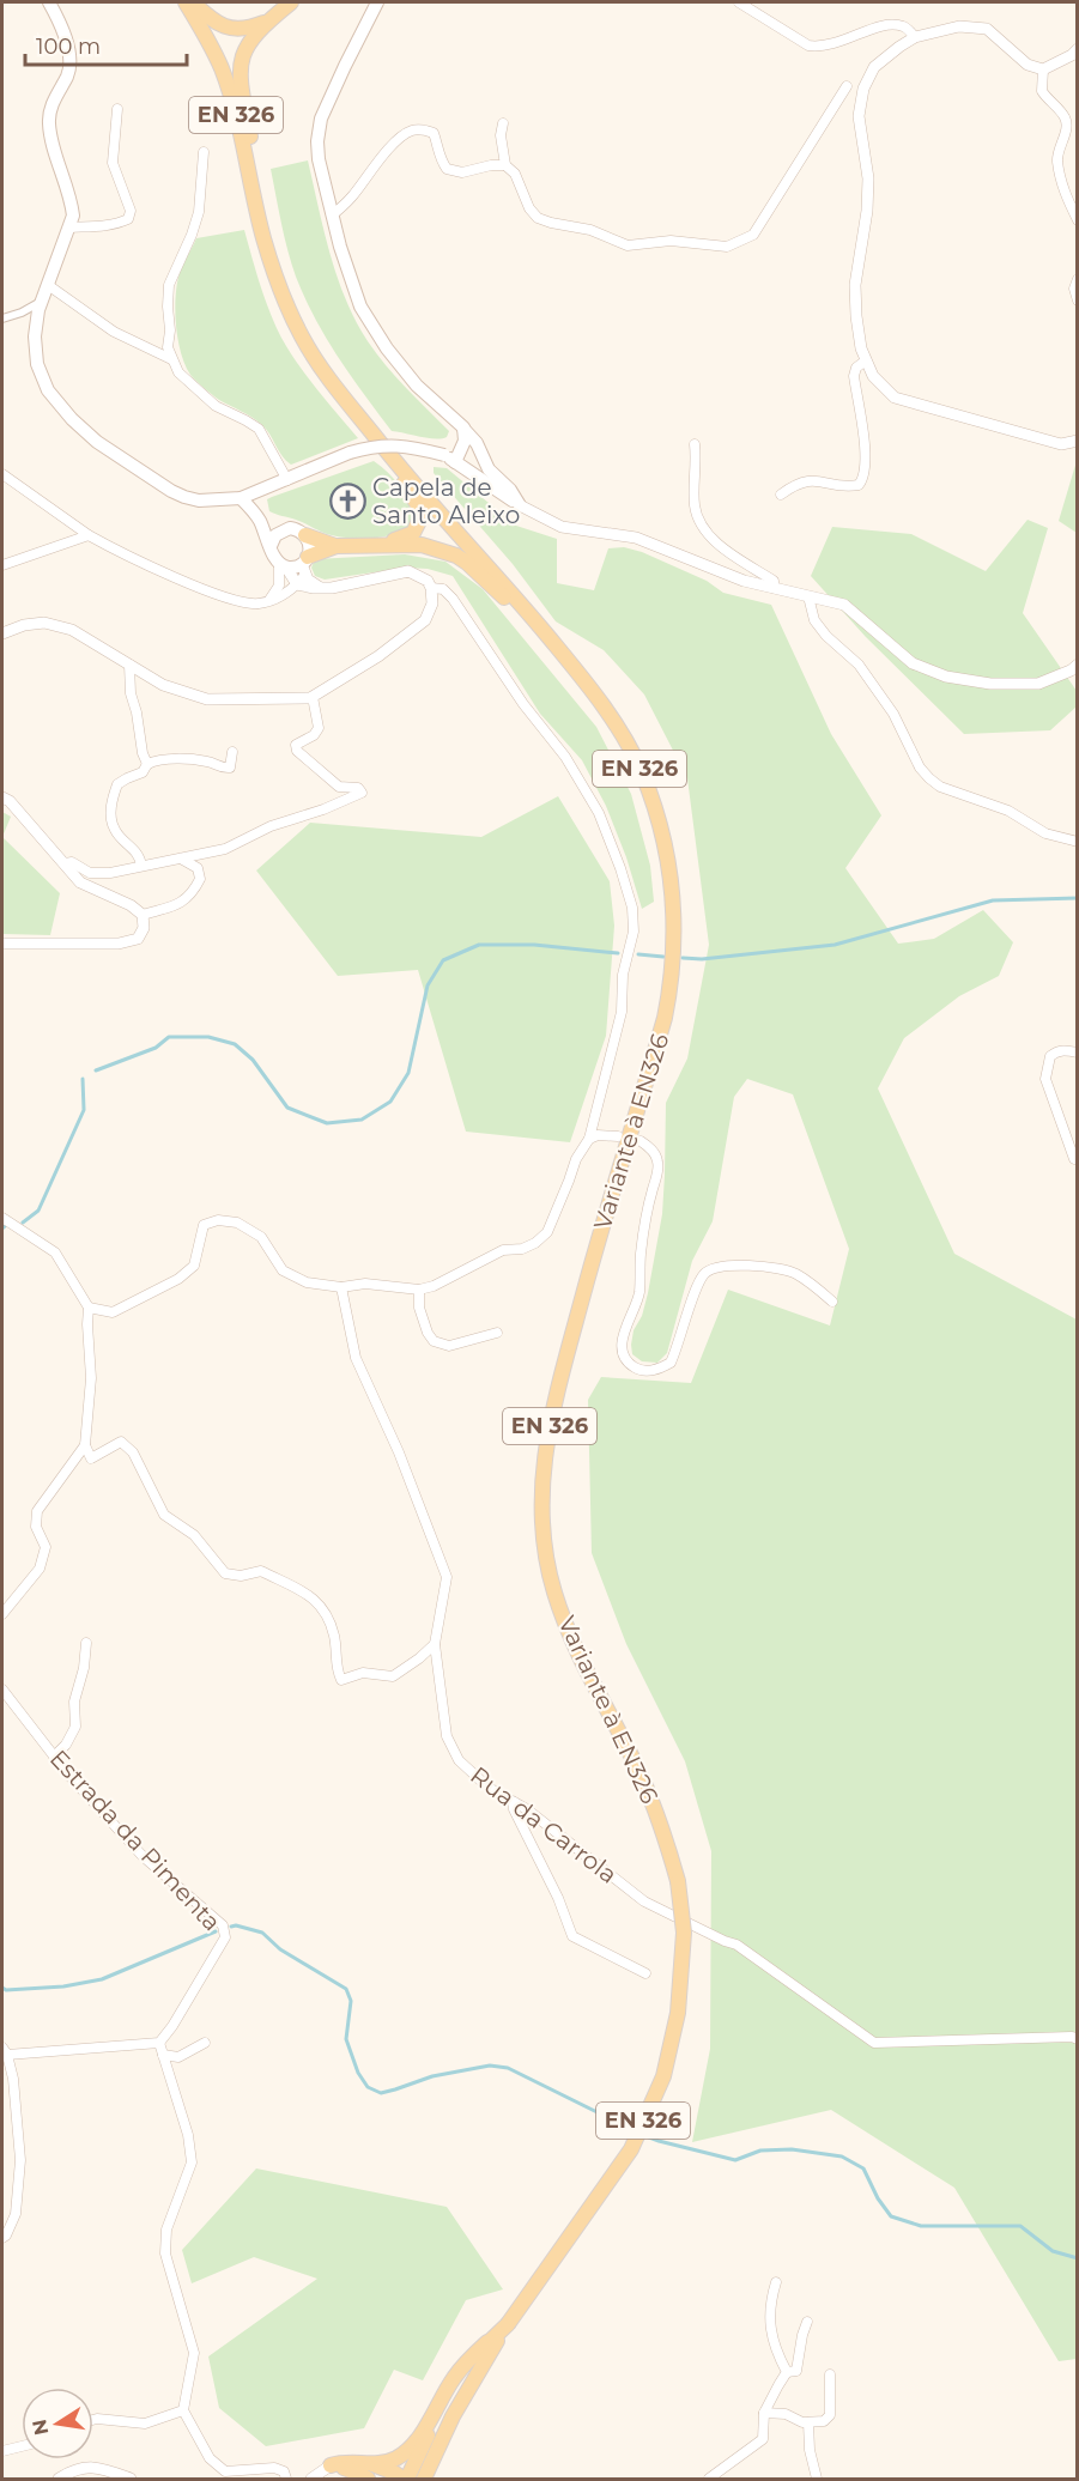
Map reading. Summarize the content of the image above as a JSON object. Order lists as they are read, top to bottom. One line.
{"streets":{"main road":["EN 326","Variante à EN326"],"street":["Rua da Carrola","Estrada da Pimenta"]},"places":{"church":["Capela de Santo Aleixo"]},"scale_bar":"100 m","north":"left"}
